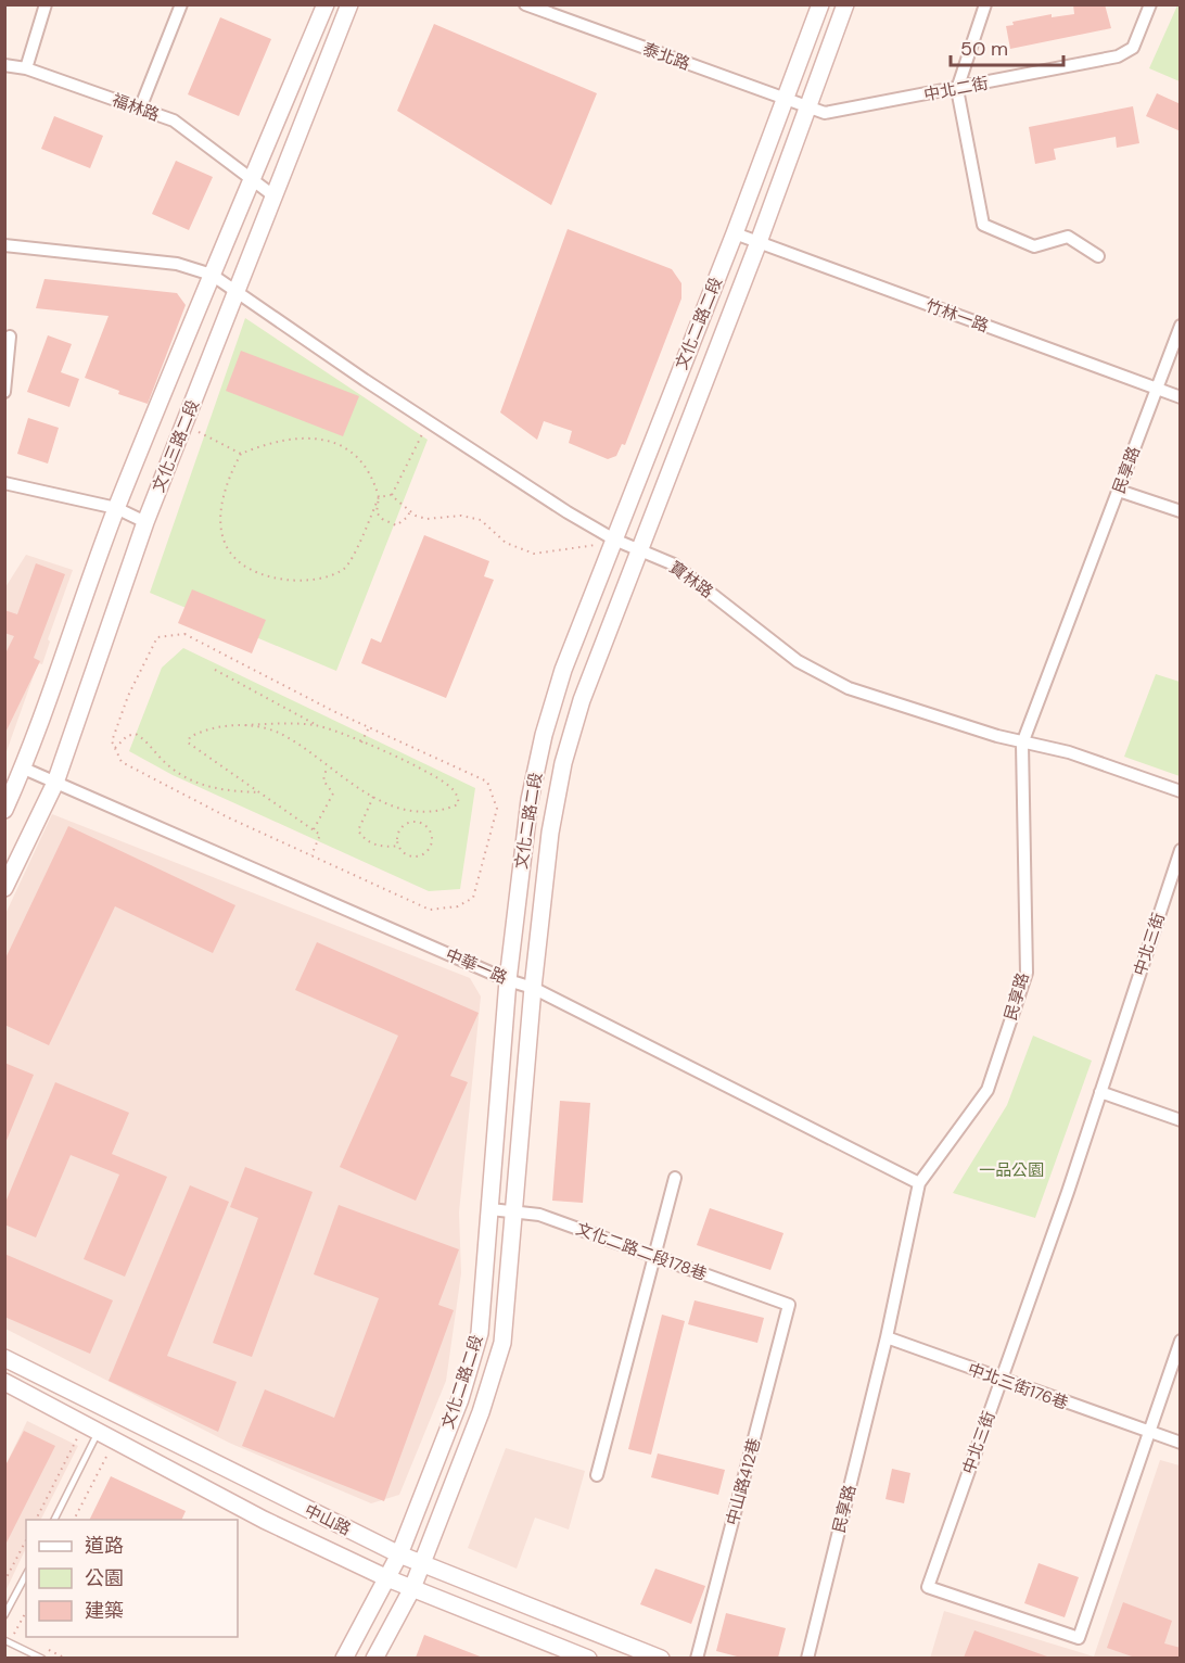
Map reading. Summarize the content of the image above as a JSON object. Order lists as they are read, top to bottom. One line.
{"streets":{"street":["泰北路","中北二街","福林路","竹林一路","文化二路二段","文化三路二段","民享路","寶林路","中北三街","中華一路","文化二路二段178巷","中北三街176巷","中山路412巷","中山路"]},"crossings":[["泰北路","中北二街"],["泰北路","文化二路二段"],["中北二街","文化二路二段"],["福林路","文化三路二段"],["竹林一路","文化二路二段"],["竹林一路","民享路"],["文化二路二段","寶林路"],["文化二路二段","中華一路"],["文化二路二段","文化二路二段178巷"],["文化二路二段","中山路"],["文化三路二段","寶林路"],["文化三路二段","中華一路"],["民享路","寶林路"],["民享路","中華一路"],["民享路","中北三街176巷"],["中北三街","中北三街176巷"],["文化二路二段178巷","中山路412巷"]],"parks":["一品公園"],"legend":["道路","公園","建築"],"scale_bar":"50 m"}
